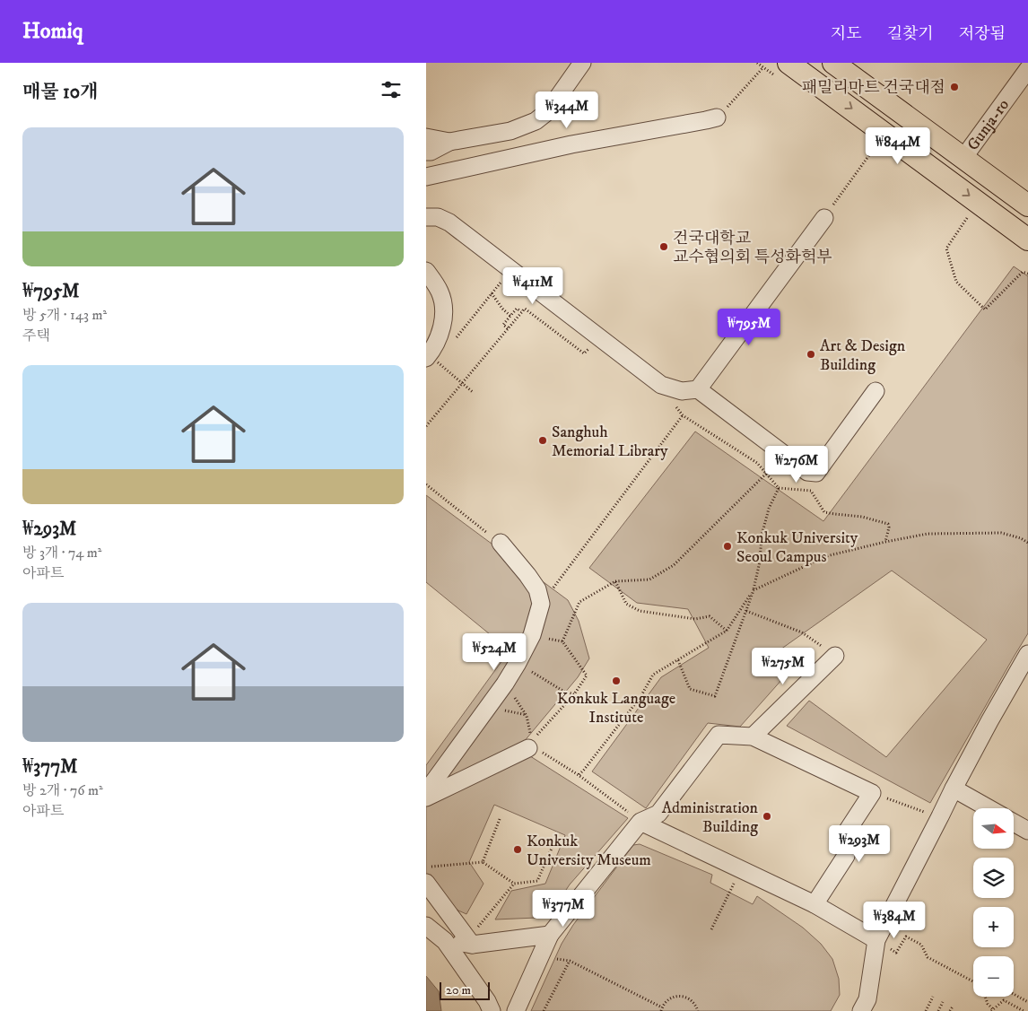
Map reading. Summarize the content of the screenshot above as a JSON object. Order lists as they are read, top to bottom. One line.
{"streets":{"street":["Gunja-ro"]},"places":["패밀리마트 건국대점","건국대학교 교수협의회 특성화헉부","Art & Design Building","Sanghuh Memorial Library","Konkuk University Seoul Campus","Konkuk Language Institute","Administration Building","Konkuk University Museum"],"scale_bar":"20 m","north":"right","page":{"header":"Homiq","nav":["지도","길찾기","저장됨"],"heading":"매물 10개","price":["₩344M","₩844M","₩411M","₩795M","₩276M","₩524M","₩275M","₩293M","₩377M","₩384M"],"list":[{"name":"₩795M","note":"방 5개 · 143 m² · 주택"},{"name":"₩293M","note":"방 3개 · 74 m² · 아파트"},{"name":"₩377M","note":"방 2개 · 76 m² · 아파트"}],"map_buttons":["+","−"],"scale":"20 m"}}
